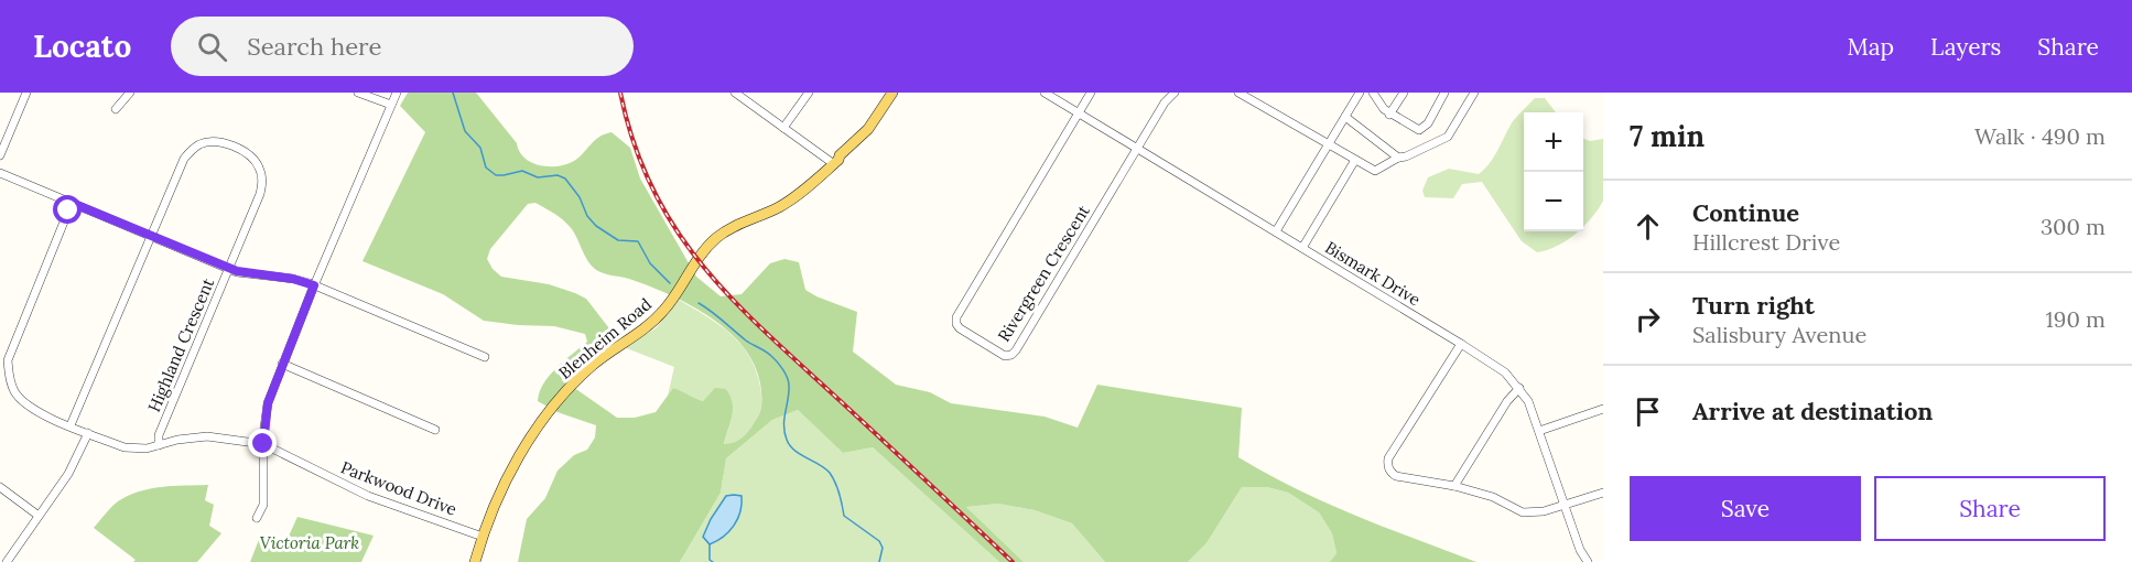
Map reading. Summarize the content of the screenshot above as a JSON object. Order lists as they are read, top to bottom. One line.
{"streets":{"main road":["Blenheim Road"],"street":["Rivergreen Crescent","Bismark Drive","Highland Crescent","Parkwood Drive"]},"crossings":[["Rivergreen Crescent","Bismark Drive"],["Blenheim Road","Parkwood Drive"],["Highland Crescent","Parkwood Drive"]],"parks":["Victoria Park"],"page":{"header":"Locato","search":"Search here","nav":["Map","Layers","Share"],"heading":["7 min","Walk · 490 m"],"map_buttons":["+","−"],"list":[["Continue","Hillcrest Drive","300 m"],["Turn right","Salisbury Avenue","190 m"],"Arrive at destination"],"buttons":["Save","Share"]}}
